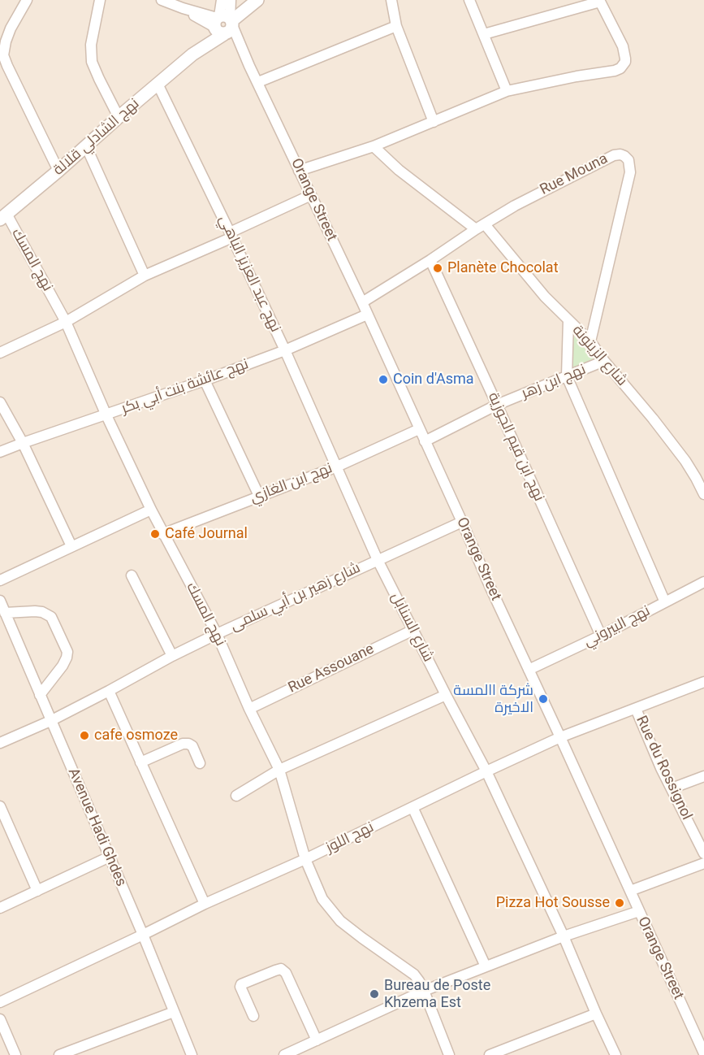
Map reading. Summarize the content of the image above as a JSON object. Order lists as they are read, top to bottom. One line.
{"streets":{"street":["نهج الشادلي قلالة","Rue Mouna","Orange Street","نهج المسك","نهج عبد العزيز الباهي","شارع الزيتونة","نهج ابن زهر","نهج عائشة بنت أبي بكر","نهج ابن قيم الجوزية","نهج ابن الغازي","شارع زهير بن أبي سلمى","نهج البيروني","شارع السنابل","Rue Assouane","Rue du Rossignol","Avenue Hadi Ghdes","نهج اللوز"]},"crossings":[["نهج الشادلي قلالة","Orange Street"],["نهج الشادلي قلالة","نهج المسك"],["نهج الشادلي قلالة","نهج عبد العزيز الباهي"],["Rue Mouna","Orange Street"],["Rue Mouna","شارع الزيتونة"],["Rue Mouna","نهج ابن قيم الجوزية"],["Orange Street","نهج ابن زهر"],["Orange Street","نهج عائشة بنت أبي بكر"],["Orange Street","نهج ابن الغازي"],["Orange Street","شارع زهير بن أبي سلمى"],["Orange Street","نهج البيروني"],["Orange Street","نهج اللوز"],["نهج المسك","نهج عائشة بنت أبي بكر"],["نهج المسك","نهج ابن الغازي"],["نهج المسك","شارع زهير بن أبي سلمى"],["نهج المسك","Rue Assouane"],["نهج المسك","نهج اللوز"],["نهج عبد العزيز الباهي","نهج عائشة بنت أبي بكر"],["نهج عبد العزيز الباهي","نهج ابن الغازي"],["نهج عبد العزيز الباهي","شارع زهير بن أبي سلمى"],["نهج عبد العزيز الباهي","شارع السنابل"],["شارع الزيتونة","نهج ابن زهر"],["نهج ابن زهر","نهج ابن قيم الجوزية"],["نهج ابن قيم الجوزية","نهج البيروني"],["شارع زهير بن أبي سلمى","شارع السنابل"],["شارع زهير بن أبي سلمى","Avenue Hadi Ghdes"],["شارع السنابل","Rue Assouane"],["شارع السنابل","نهج اللوز"],["Rue du Rossignol","نهج اللوز"],["Avenue Hadi Ghdes","نهج اللوز"]],"places":["Planète Chocolat","Coin d'Asma","Café Journal","شركة االمسة الاخيرة","cafe osmoze","Pizza Hot Sousse","Bureau de Poste Khzema Est"]}
